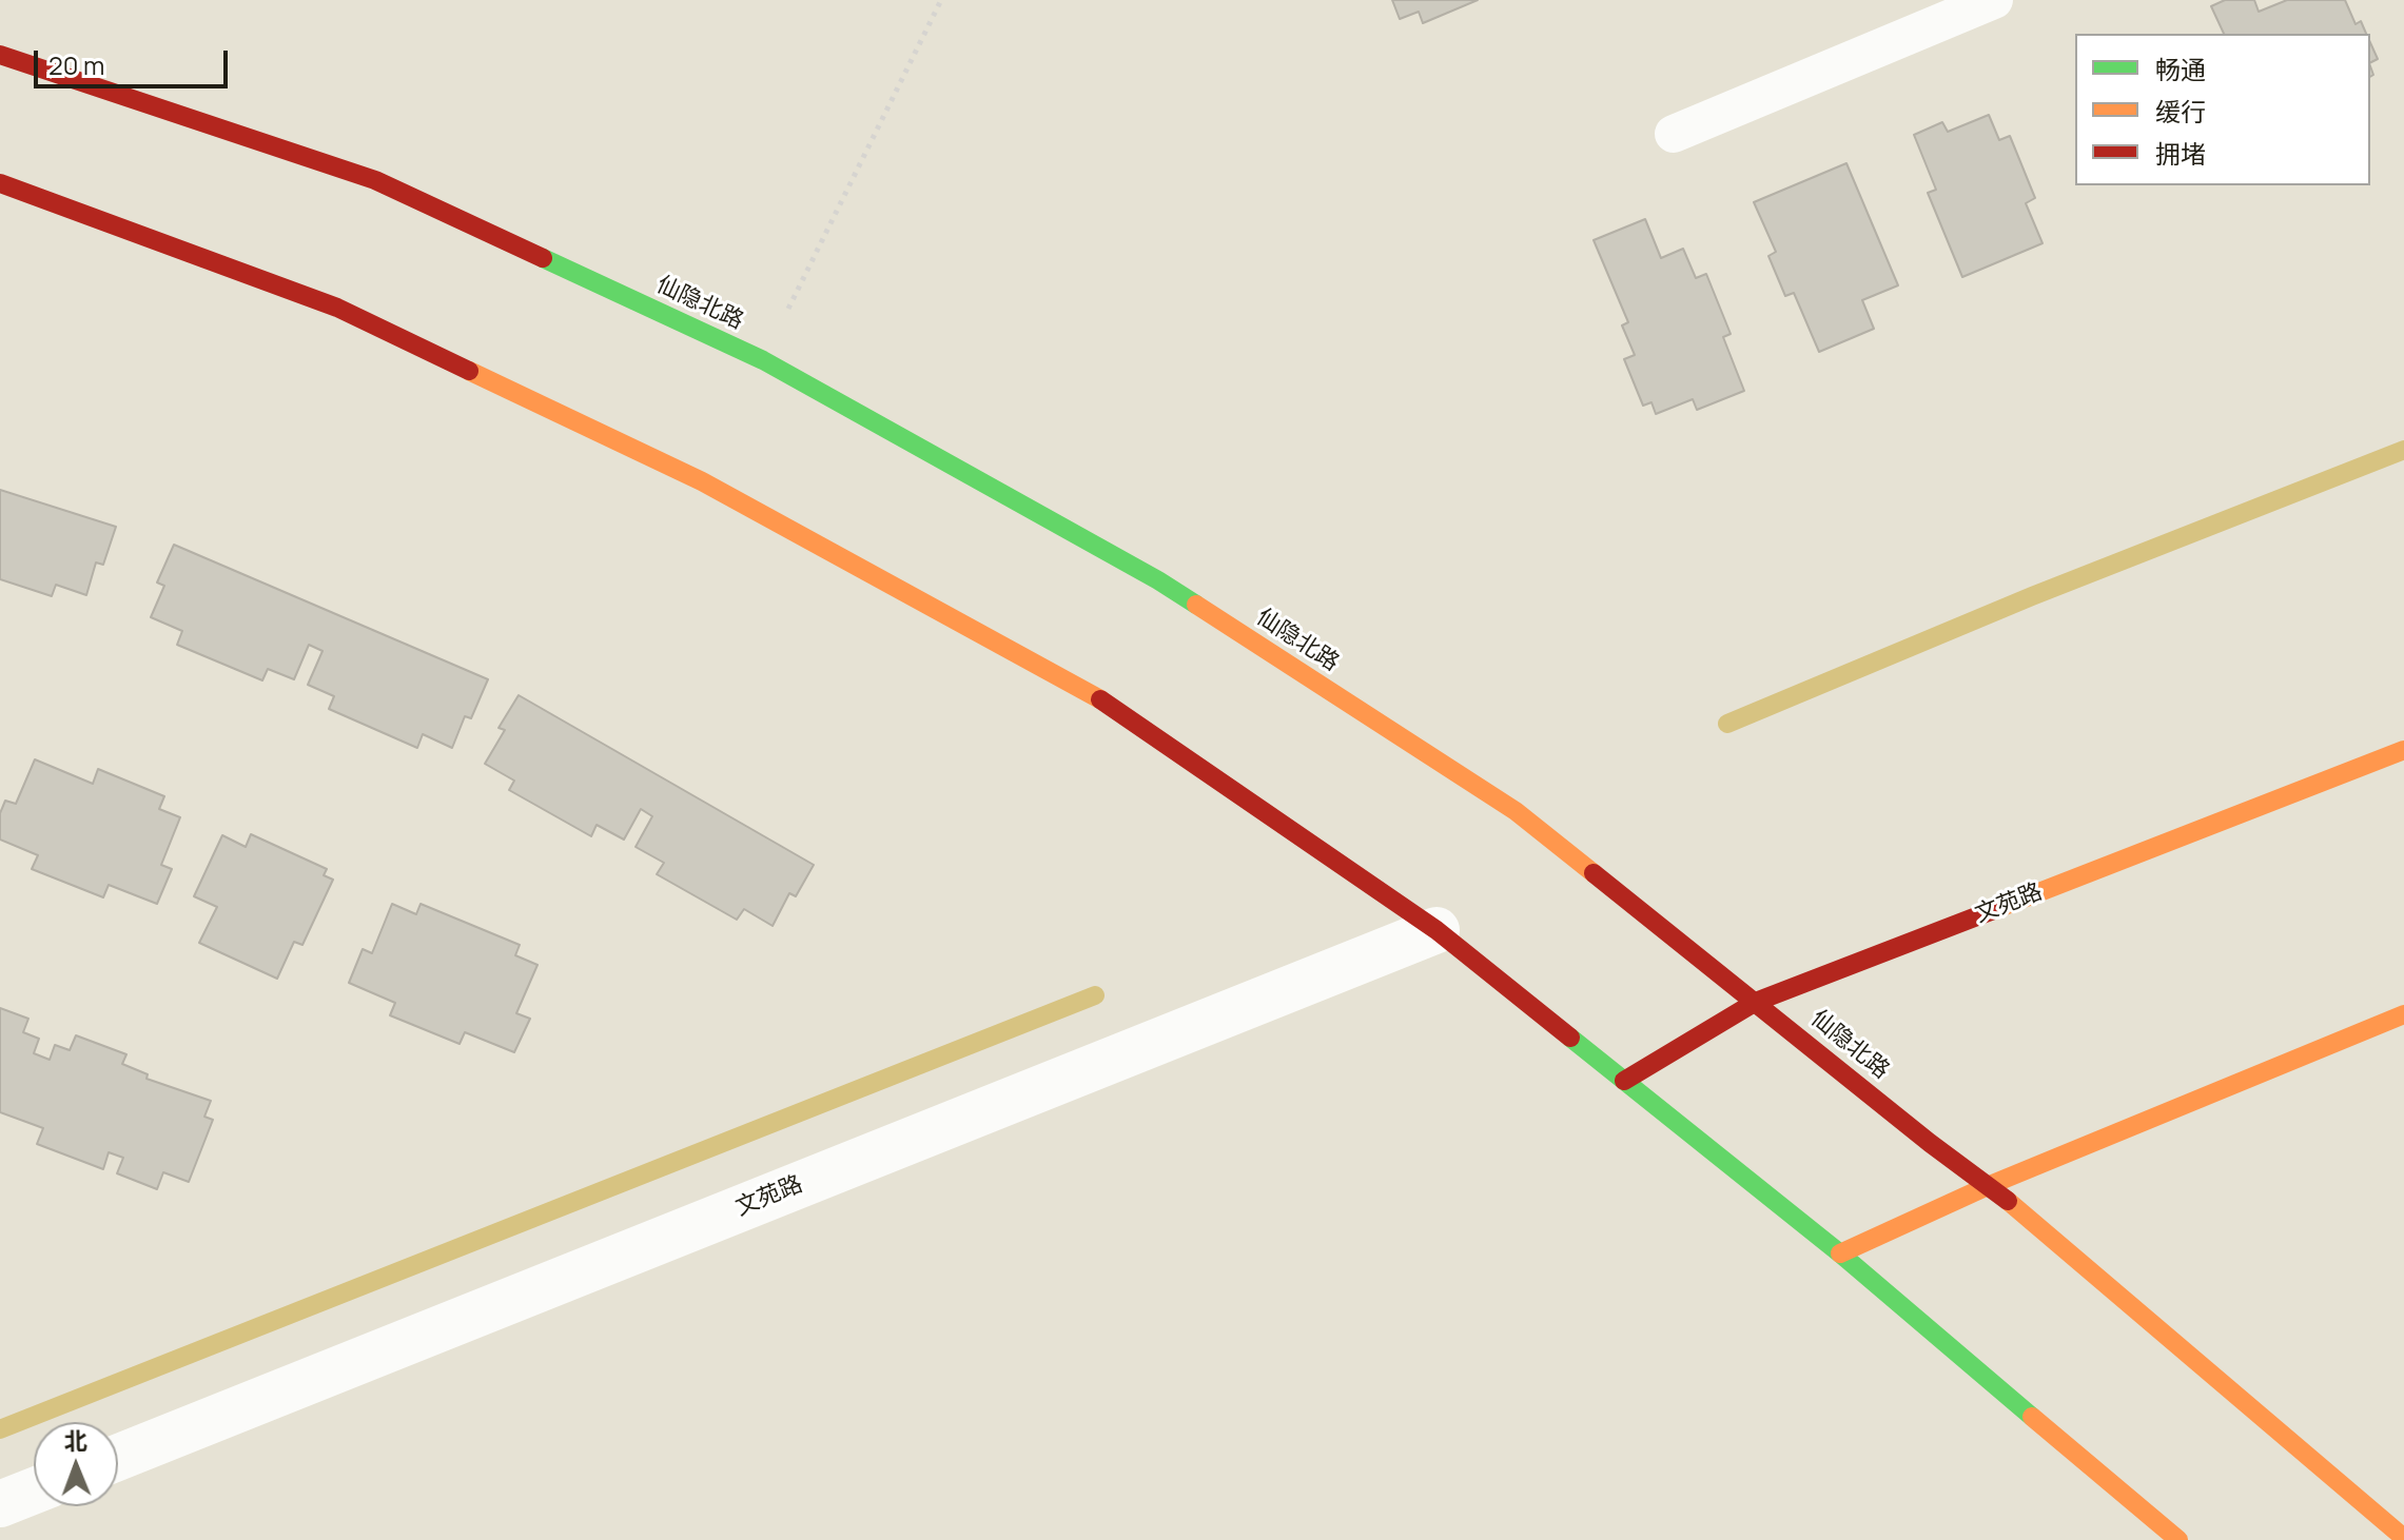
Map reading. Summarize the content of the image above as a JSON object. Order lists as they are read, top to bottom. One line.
{"streets":{"main road":["仙隐北路","文苑路"]},"crossings":[["仙隐北路","文苑路"]],"legend":["畅通","缓行","拥堵"],"scale_bar":"20 m","north":"top"}
